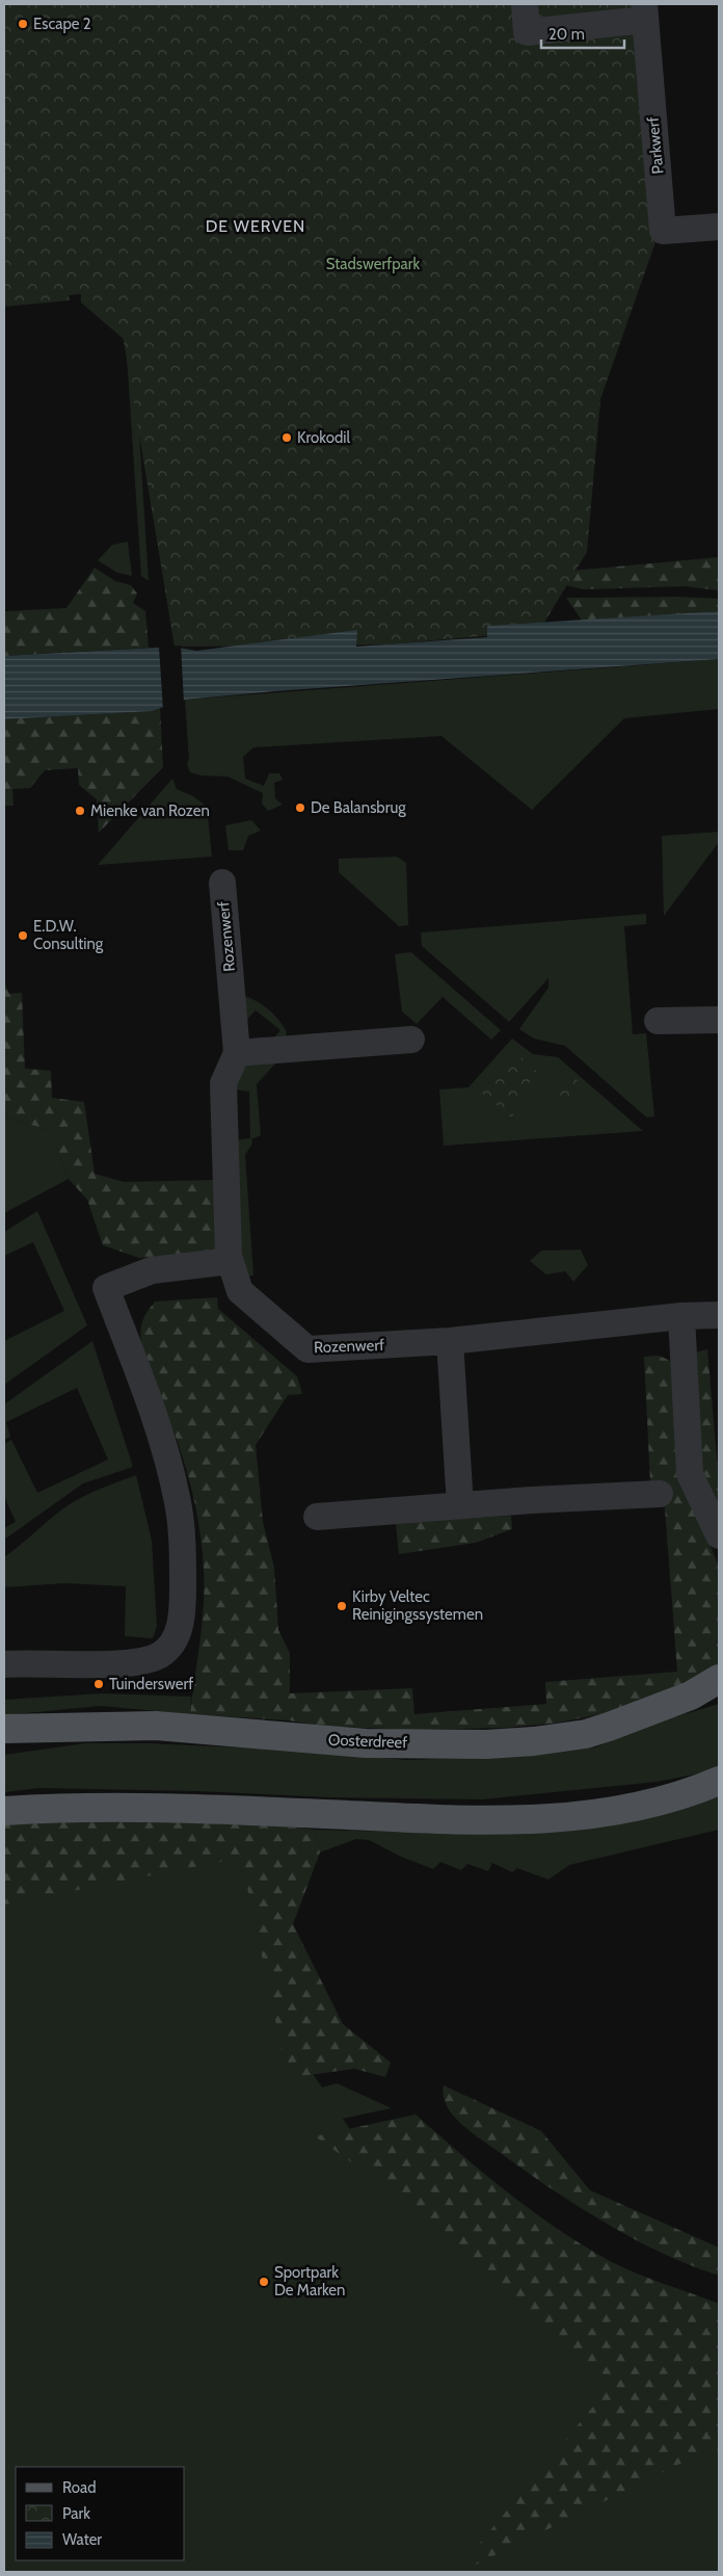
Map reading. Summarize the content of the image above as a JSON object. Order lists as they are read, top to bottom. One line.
{"streets":{"main road":["Oosterdreef"],"street":["Parkwerf","Rozenwerf"]},"districts":["DE WERVEN"],"parks":["Stadswerfpark"],"places":["Escape 2","Krokodil","De Balansbrug","Mienke van Rozen","E.D.W. Consulting","Kirby Veltec Reinigingssystemen","Tuinderswerf","Sportpark De Marken"],"legend":["Road","Park","Water"],"scale_bar":"20 m"}
